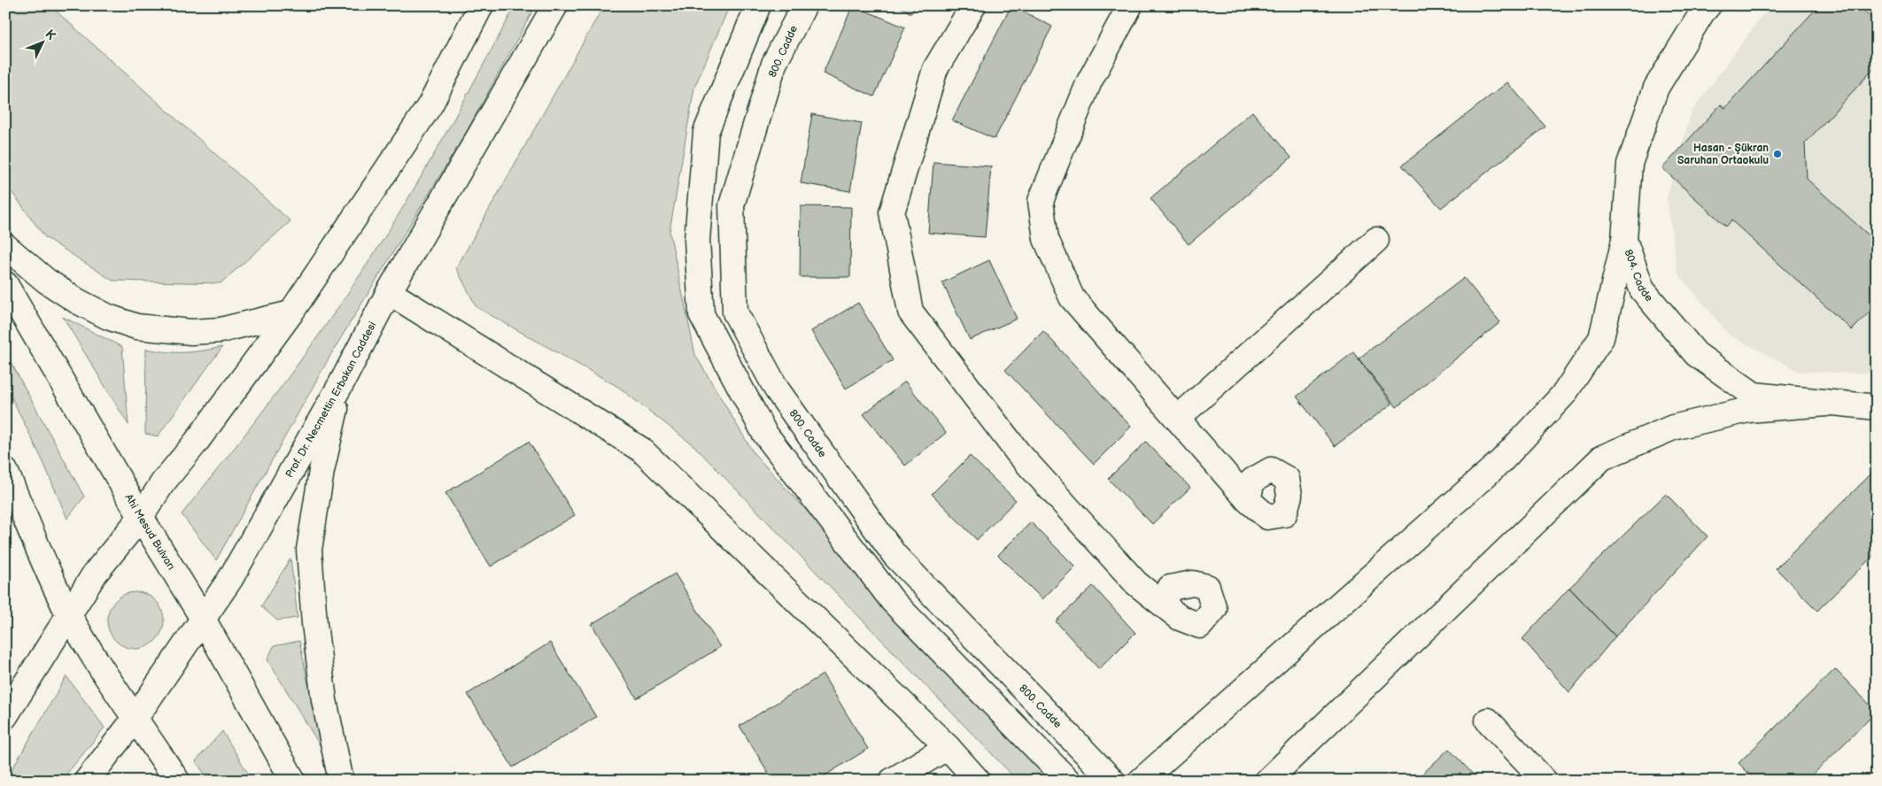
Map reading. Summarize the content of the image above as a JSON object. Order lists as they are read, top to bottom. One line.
{"streets":{"street":["800. Cadde","804. Cadde","Prof. Dr. Necmettin Erbakan Caddesi","Ahi Mesud Bulvarı"]},"crossings":[["Prof. Dr. Necmettin Erbakan Caddesi","Ahi Mesud Bulvarı"]],"places":["Hasan - Şükran Saruhan Ortaokulu"],"north":"top right"}
